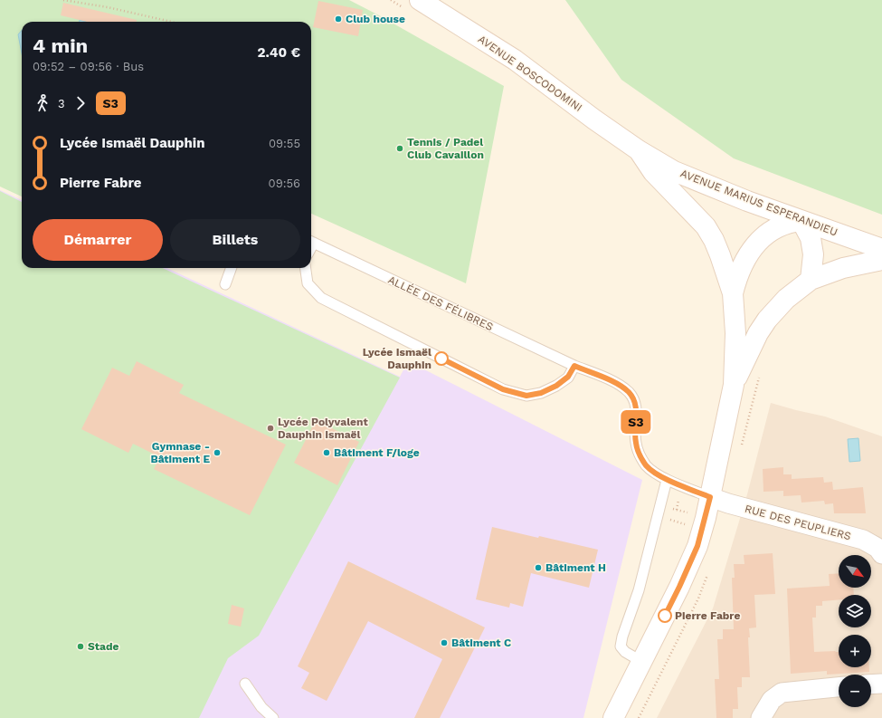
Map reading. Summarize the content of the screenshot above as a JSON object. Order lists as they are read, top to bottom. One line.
{"streets":{"street":["AVENUE BOSCODOMINI","AVENUE MARIUS ESPERANDIEU","RUE DES PEUPLIERS"],"lane":["ALLÉE DES FÉLIBRES"]},"crossings":[["AVENUE BOSCODOMINI","AVENUE MARIUS ESPERANDIEU"],["ALLÉE DES FÉLIBRES","RUE DES PEUPLIERS"]],"places":["Club house","Tennis / Padel Club Cavaillon","Lycée Ismaël Dauphin","Lycée Polyvalent Dauphin Ismaël","Gymnase - Bâtiment E","Bâtiment F/loge","Bâtiment H","Pierre Fabre","Bâtiment C","Stade"],"lines":["bus line S3"],"north":"bottom right","page":{"on_map":"S3","heading":["4 min","09:52 – 09:56 · Bus","2.40 €"],"legs":["3","S3"],"list":[{"name":"Lycée Ismaël Dauphin","value":"09:55"},{"name":"Pierre Fabre","value":"09:56"}],"buttons":["Démarrer","Billets"],"map_buttons":["+","−"]}}
